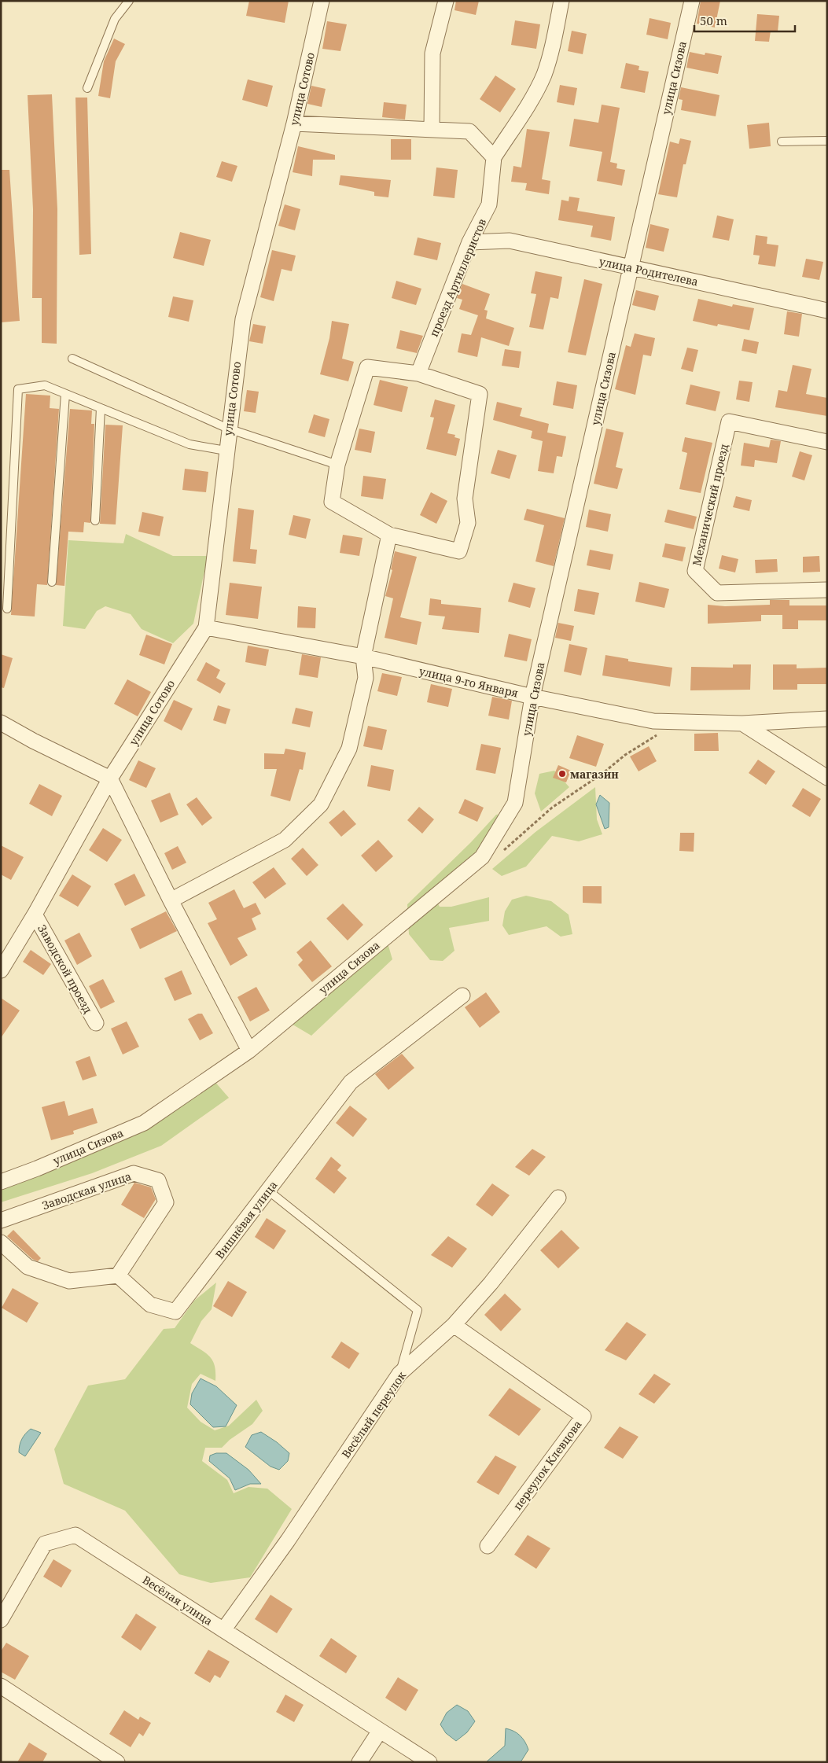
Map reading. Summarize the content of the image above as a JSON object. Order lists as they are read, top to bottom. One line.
{"streets":{"street":["улица Сизова","улица Сотово","улица Родителева","проезд Артиллеристов","Механический проезд","улица 9-го Января","Заводской проезд","Заводская улица","Вишнёвая улица","Весёлый переулок","переулок Клевцова","Весёлая улица"]},"crossings":[["улица Сизова","улица Родителева"],["улица Сизова","улица 9-го Января"],["улица Сотово","улица 9-го Января"],["улица Сотово","Заводской проезд"],["улица Родителева","проезд Артиллеристов"],["Заводская улица","Вишнёвая улица"],["Весёлый переулок","переулок Клевцова"],["Весёлый переулок","Весёлая улица"]],"places":["магазин"],"scale_bar":"50 m"}
